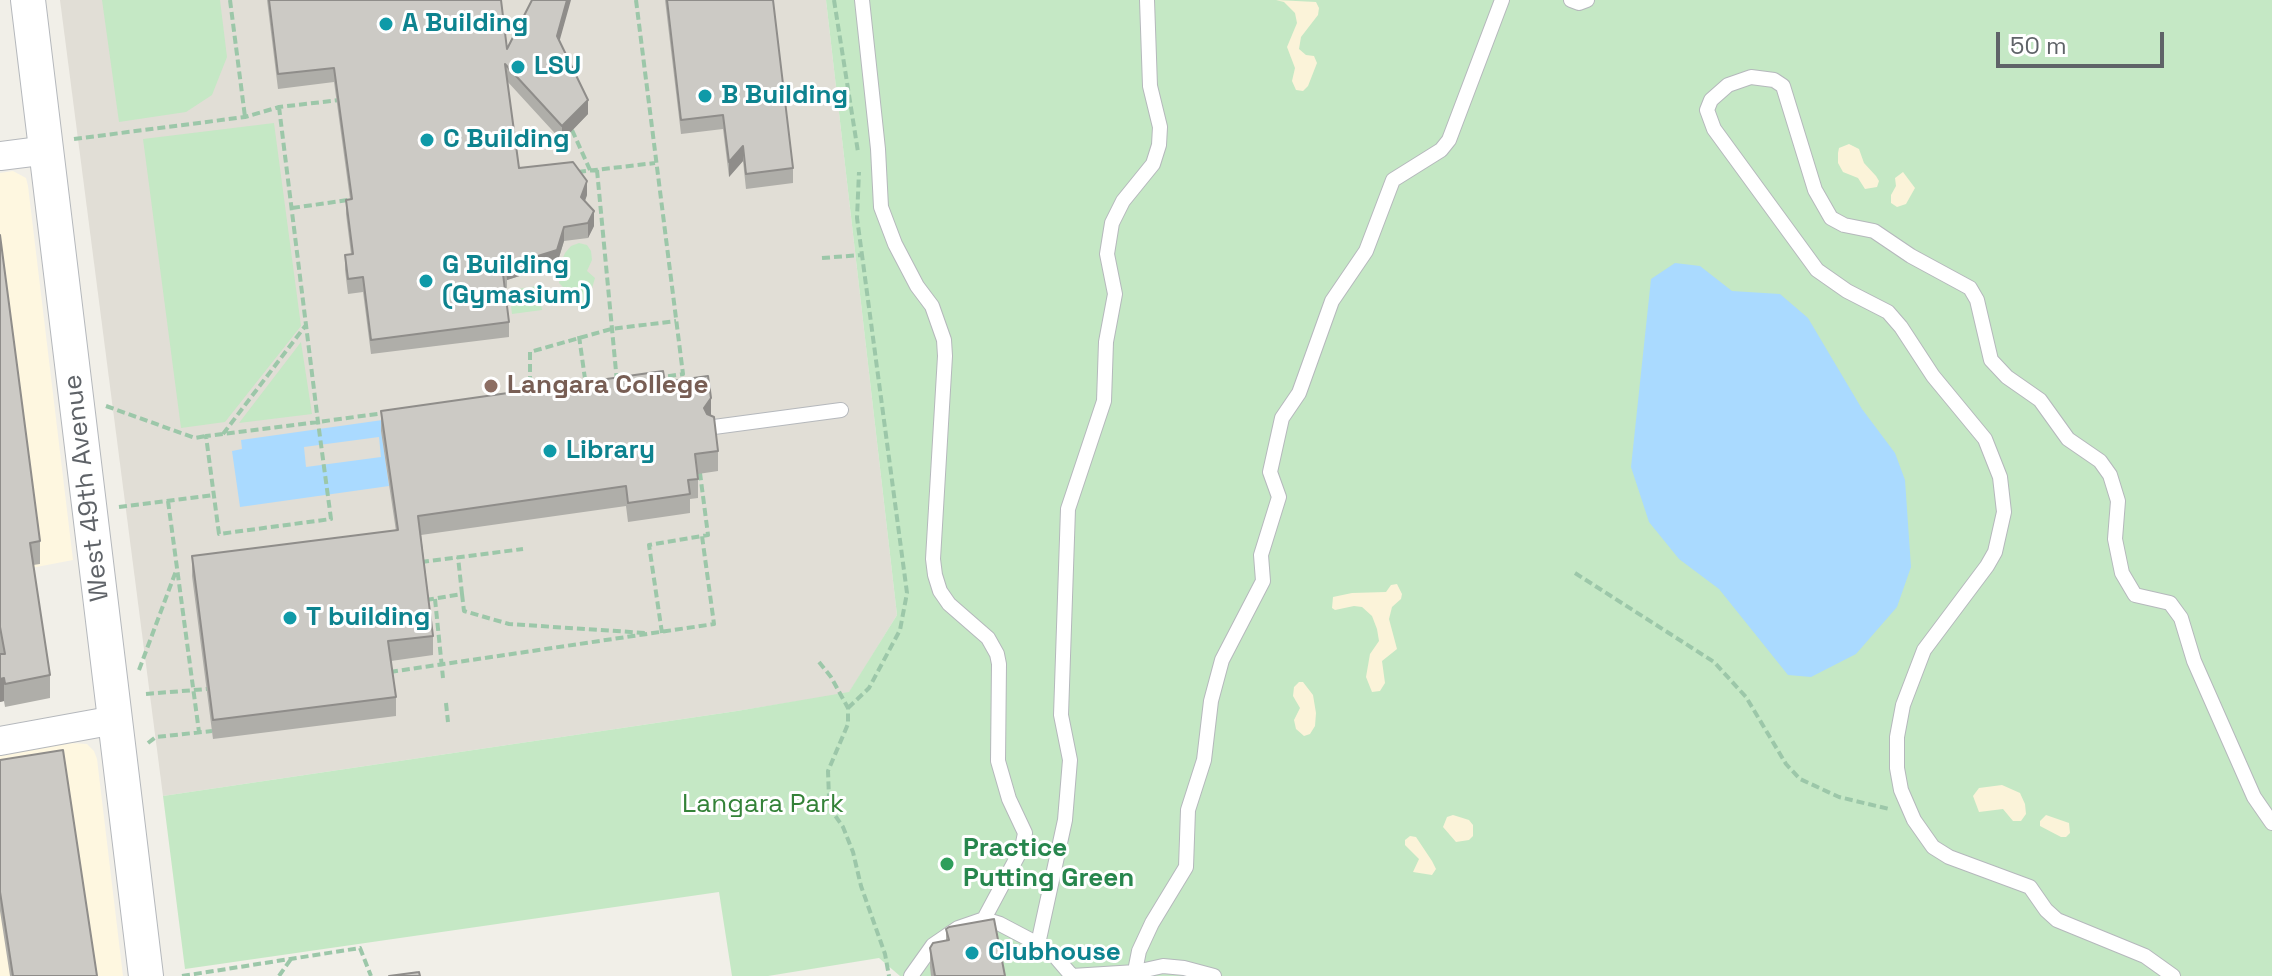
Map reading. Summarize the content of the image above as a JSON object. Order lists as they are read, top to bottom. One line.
{"streets":{"street":["West 49th Avenue"]},"parks":["Langara Park"],"places":["A Building","LSU","B Building","C Building","G Building (Gymasium)","Langara College","Library","T building","Practice Putting Green","Clubhouse"],"scale_bar":"50 m"}
